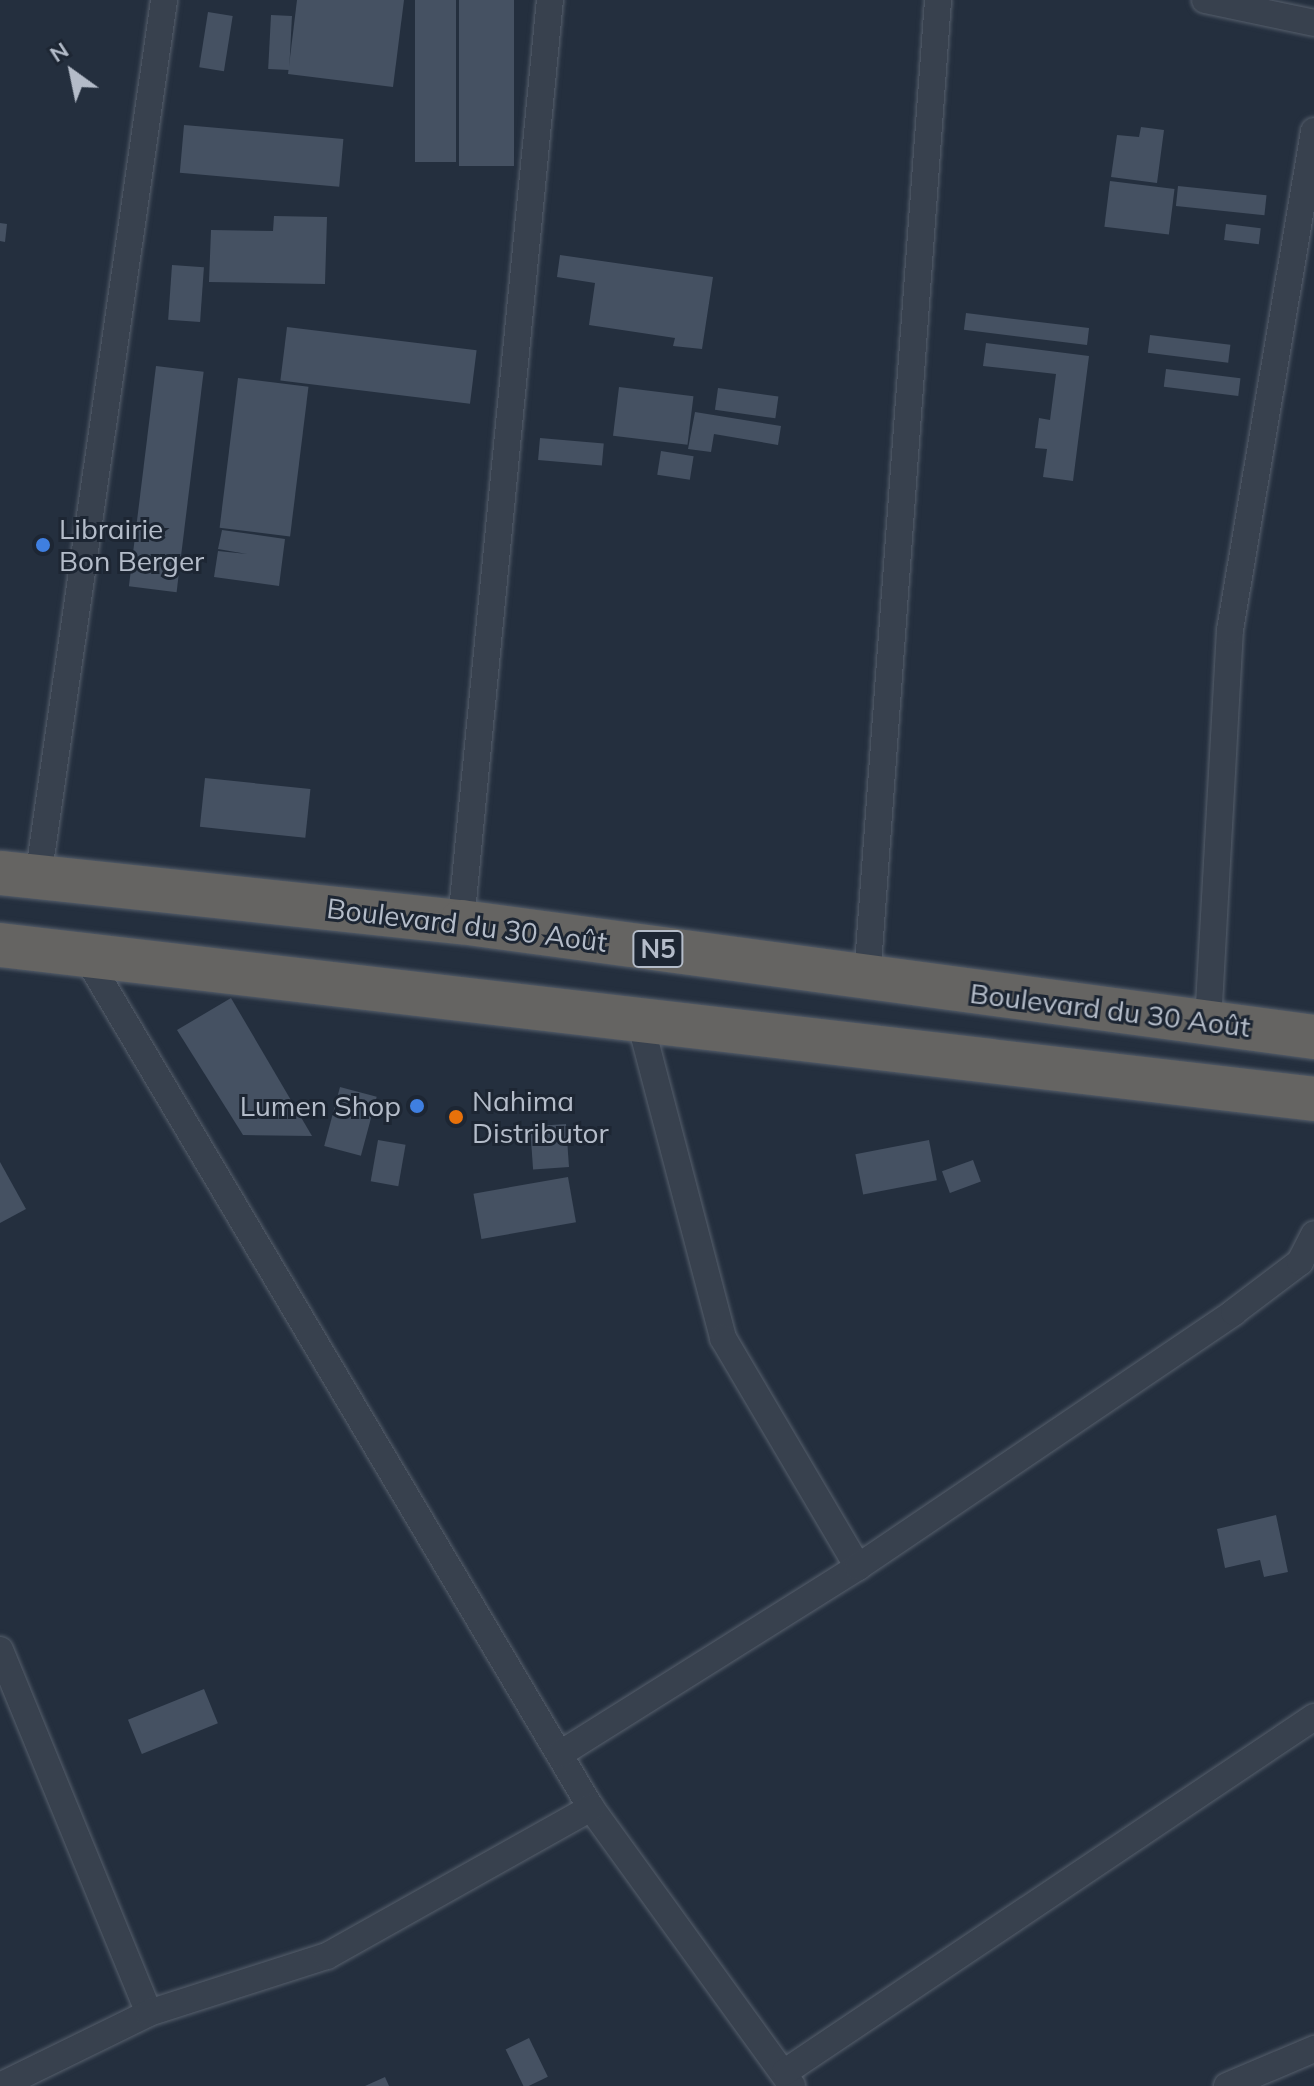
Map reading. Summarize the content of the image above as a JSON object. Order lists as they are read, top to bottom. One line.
{"streets":{"highway":["Boulevard du 30 Août","N5"]},"places":["Librairie Bon Berger","Lumen Shop","Nahima Distributor"],"north":"top left"}
